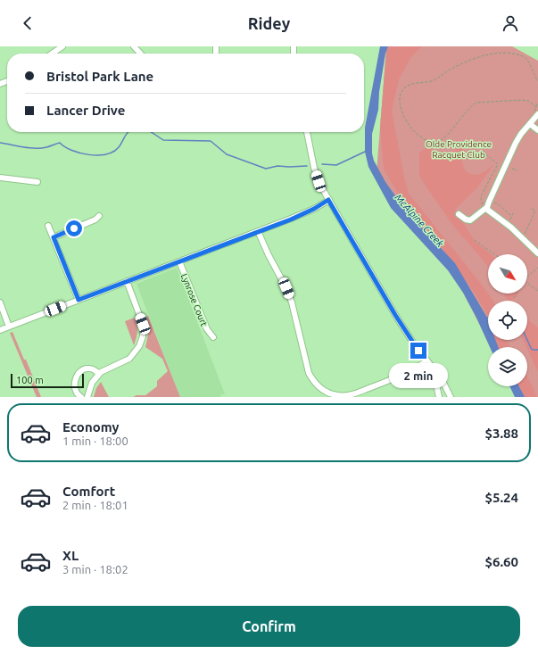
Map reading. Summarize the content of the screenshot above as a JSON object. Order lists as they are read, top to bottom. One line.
{"streets":{"street":["Lynrose Court"]},"water":["McAlpine Creek"],"parks":["Olde Providence Racquet Club"],"scale_bar":"100 m","north":"bottom right","page":{"header":"Ridey","banner":["Bristol Park Lane","Lancer Drive"],"bubble":"2 min","scale":"100 m","list":[{"name":"Economy","note":"1 min · 18:00","value":"$3.88"},{"name":"Comfort","note":"2 min · 18:01","value":"$5.24"},{"name":"XL","note":"3 min · 18:02","value":"$6.60"}],"buttons":"Confirm"}}
